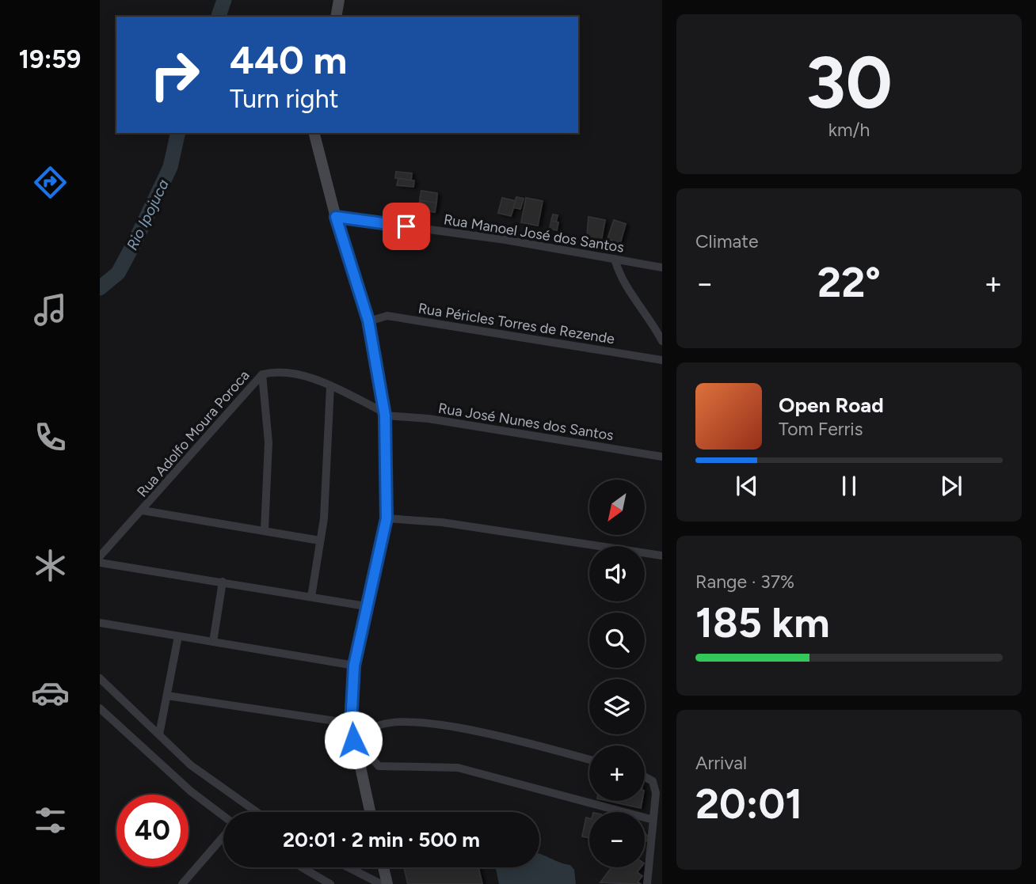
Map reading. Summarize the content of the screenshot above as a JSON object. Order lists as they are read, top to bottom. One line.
{"streets":{"street":["Rua Manoel José dos Santos","Rua Péricles Torres de Rezende","Rua José Nunes dos Santos","Rua Adolfo Moura Poroca"]},"crossings":[["Rua José Nunes dos Santos","Rua Adolfo Moura Poroca"]],"water":["Rio Ipojuca"],"north":"bottom left","page":{"tabs":"19:59","tile":[["30","km/h"],"Climate",["Range · 37%","185 km"],["Arrival","20:01"]],"turn":["440 m","Turn right"],"heat":["−","22°","+"],"song":["Open Road","Tom Ferris"],"map_buttons":["+","−"],"limit":"40","trip":"20:01 · 2 min · 500 m"}}
